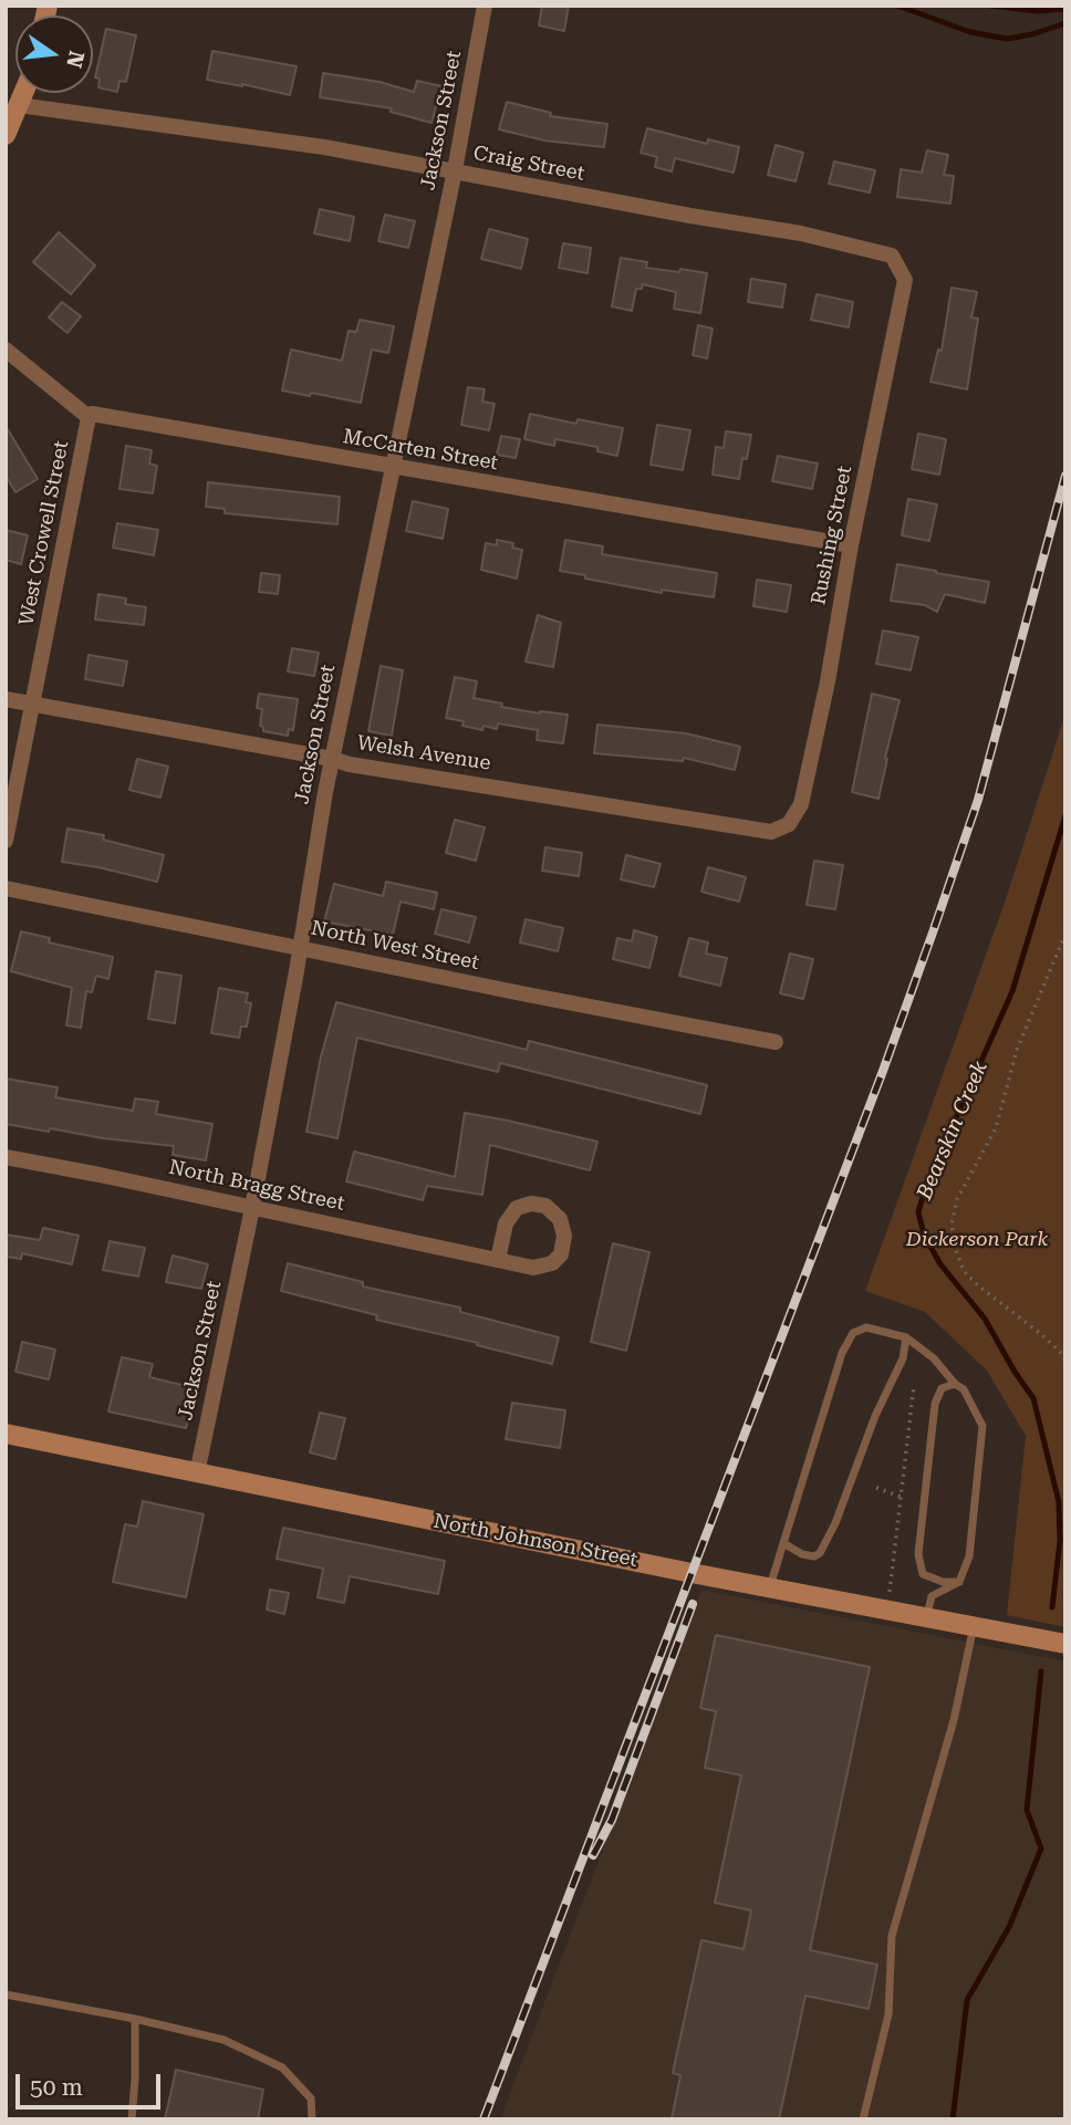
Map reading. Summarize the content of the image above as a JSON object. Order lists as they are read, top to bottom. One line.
{"streets":{"main road":["North Johnson Street"],"street":["Jackson Street","Craig Street","McCarten Street","West Crowell Street","Rushing Street","Welsh Avenue","North West Street","North Bragg Street"]},"crossings":[["Jackson Street","Craig Street"],["Jackson Street","McCarten Street"],["Jackson Street","Welsh Avenue"],["Jackson Street","North West Street"],["Jackson Street","North Bragg Street"],["Jackson Street","North Johnson Street"],["Craig Street","Rushing Street"],["McCarten Street","West Crowell Street"],["McCarten Street","Rushing Street"],["West Crowell Street","Welsh Avenue"],["Rushing Street","Welsh Avenue"]],"water":["Bearskin Creek"],"parks":["Dickerson Park"],"scale_bar":"50 m","north":"right"}
